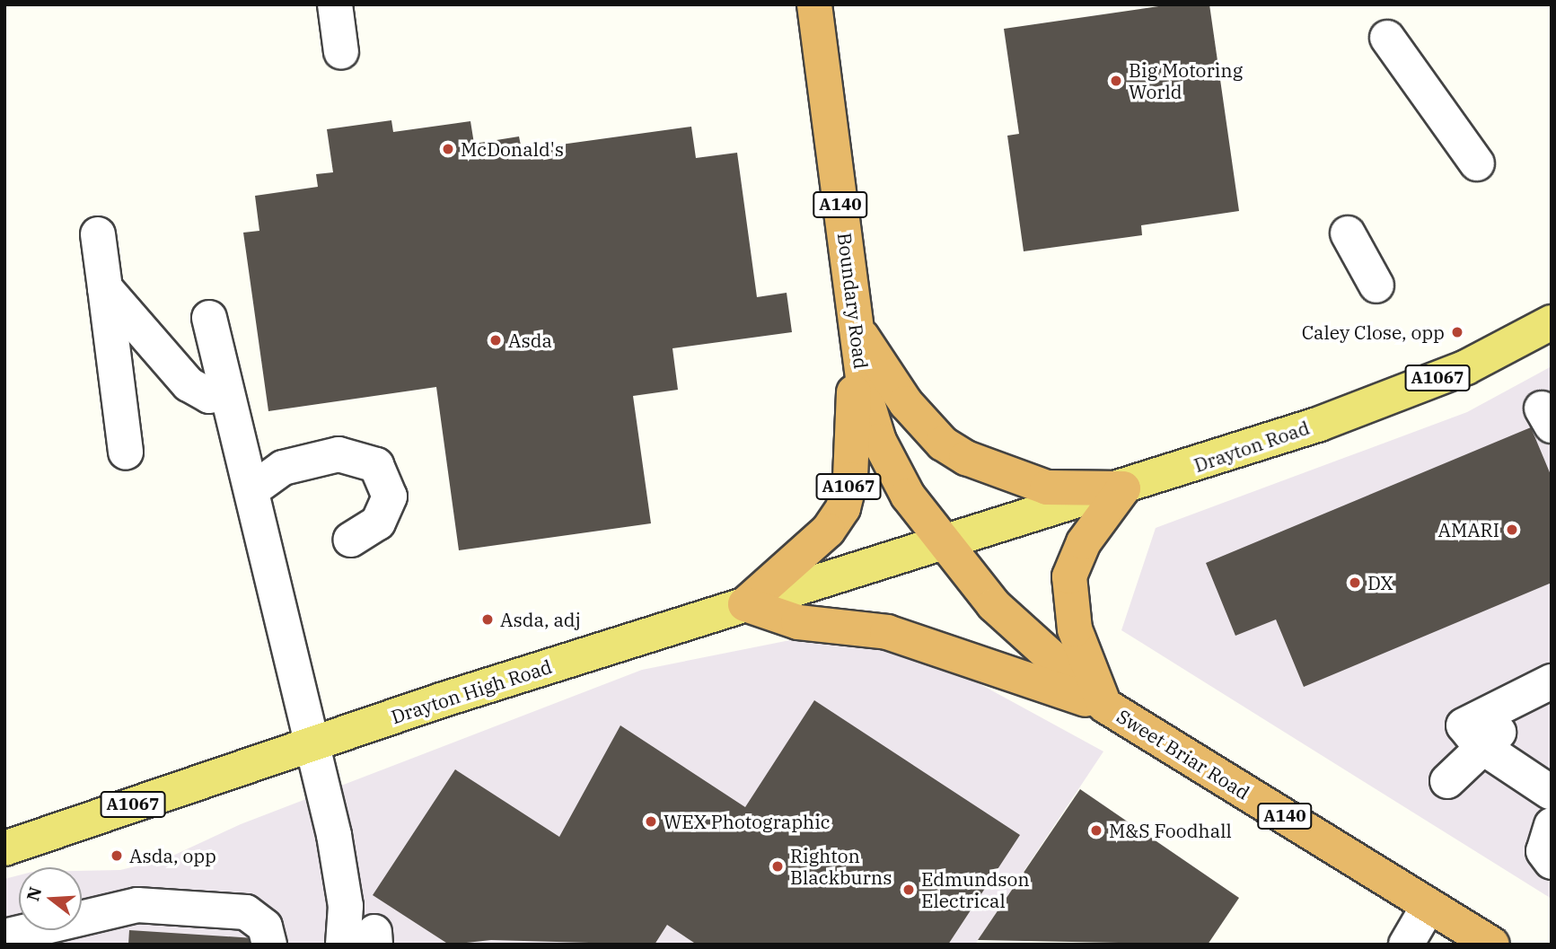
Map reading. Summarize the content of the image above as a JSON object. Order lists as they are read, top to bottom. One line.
{"streets":{"highway":["A140","Boundary Road","A1067","Sweet Briar Road"],"main road":["Drayton Road","Drayton High Road"]},"crossings":[["A140","Boundary Road"],["A140","A1067"],["A140","Drayton Road"],["A140","Drayton High Road"],["A140","Sweet Briar Road"],["Boundary Road","A1067"],["Boundary Road","Drayton Road"],["Boundary Road","Drayton High Road"],["Boundary Road","Sweet Briar Road"],["A1067","Drayton High Road"],["Drayton Road","Drayton High Road"],["Drayton Road","Sweet Briar Road"],["Drayton High Road","Sweet Briar Road"]],"places":["Big Motoring World","McDonald's","Caley Close, opp","Asda","AMARI","DX","Asda, adj","WEX Photographic","M&S Foodhall","Asda, opp","Righton Blackburns","Edmundson Electrical"],"north":"left"}
